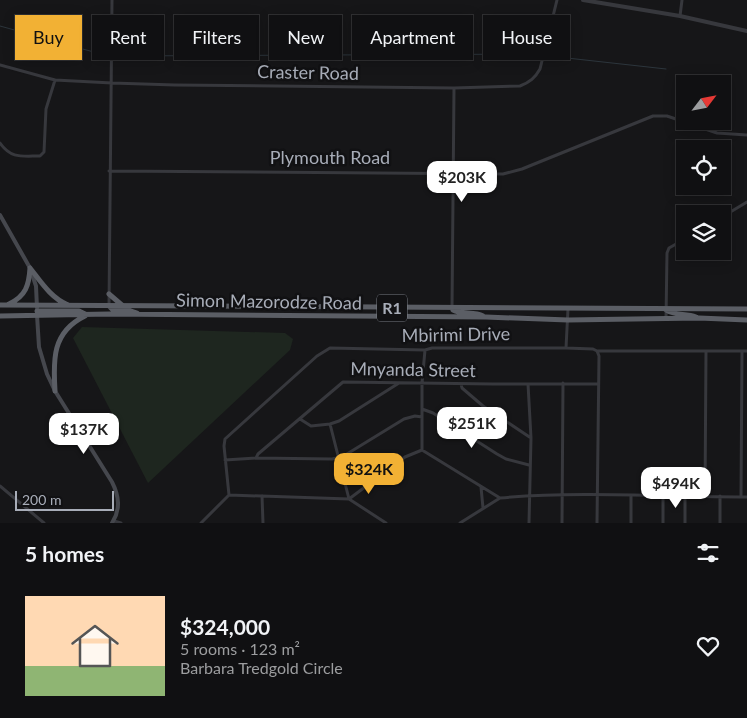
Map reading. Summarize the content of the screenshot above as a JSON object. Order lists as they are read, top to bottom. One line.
{"streets":{"highway":["Simon Mazorodze Road","R1"],"street":["Craster Road","Plymouth Road","Mbirimi Drive","Mnyanda Street"]},"scale_bar":"200 m","north":"top right","page":{"chip":["Buy","Rent","Filters","New","Apartment","House"],"price":["$203K","$251K","$137K","$324K","$494K"],"scale":"200 m","heading":"5 homes","list":[{"name":"$324,000","note":"5 rooms · 123 m² · Barbara Tredgold Circle"}]}}
